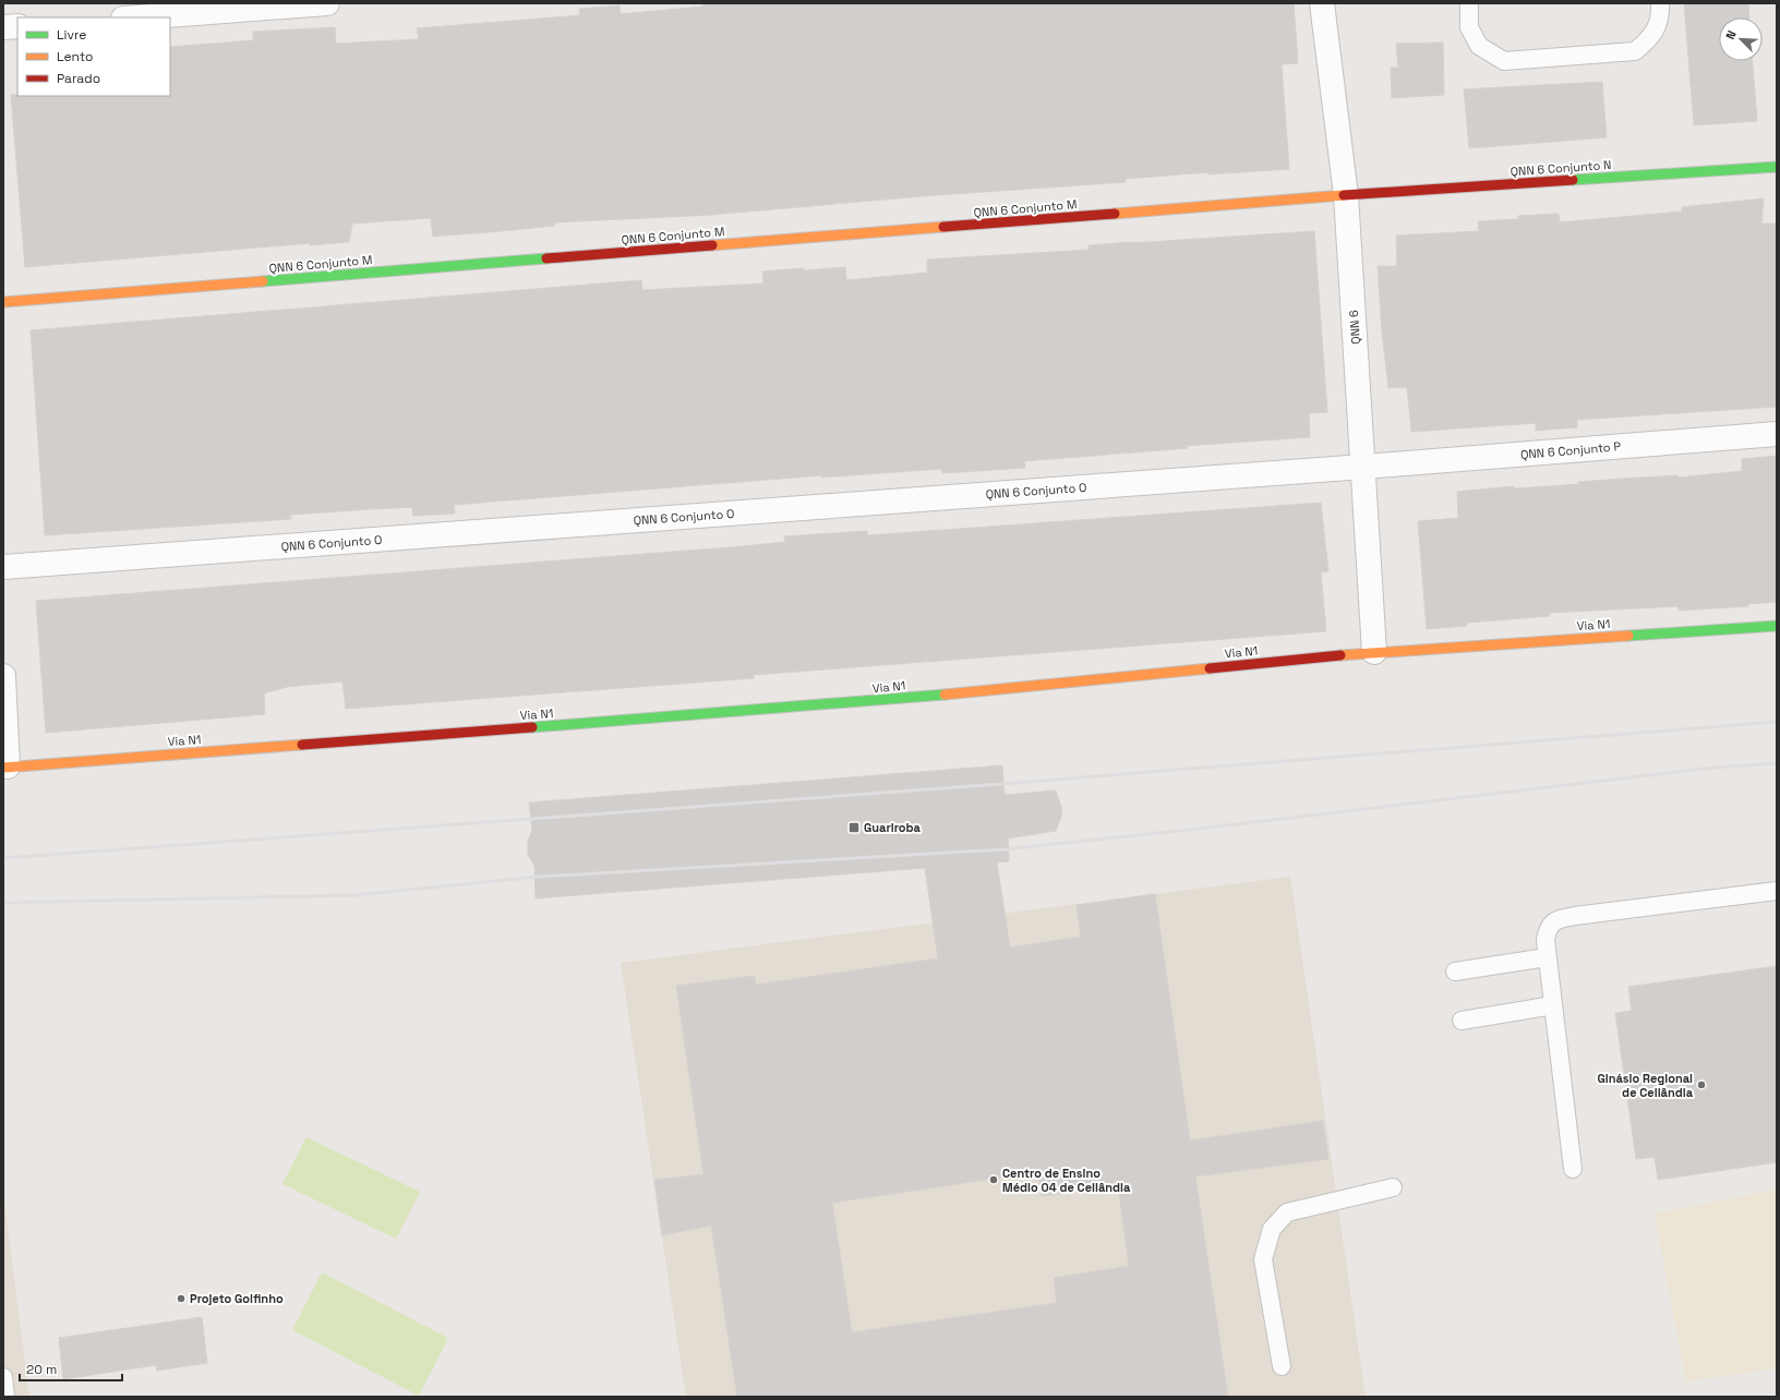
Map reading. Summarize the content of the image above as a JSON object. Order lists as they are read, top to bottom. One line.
{"streets":{"street":["QNN 6 Conjunto N","QNN 6 Conjunto M","QNN 6","QNN 6 Conjunto P","QNN 6 Conjunto O","Via N1"]},"crossings":[["QNN 6 Conjunto N","QNN 6 Conjunto M"],["QNN 6 Conjunto N","QNN 6"],["QNN 6 Conjunto M","QNN 6"],["QNN 6","QNN 6 Conjunto P"],["QNN 6","QNN 6 Conjunto O"],["QNN 6","Via N1"],["QNN 6 Conjunto P","QNN 6 Conjunto O"]],"places":{"transit":["Guariroba"],"other":["Ginásio Regional de Ceilândia","Centro de Ensino Médio 04 de Ceilândia","Projeto Golfinho"]},"legend":["Livre","Lento","Parado"],"scale_bar":"20 m","north":"top left"}
